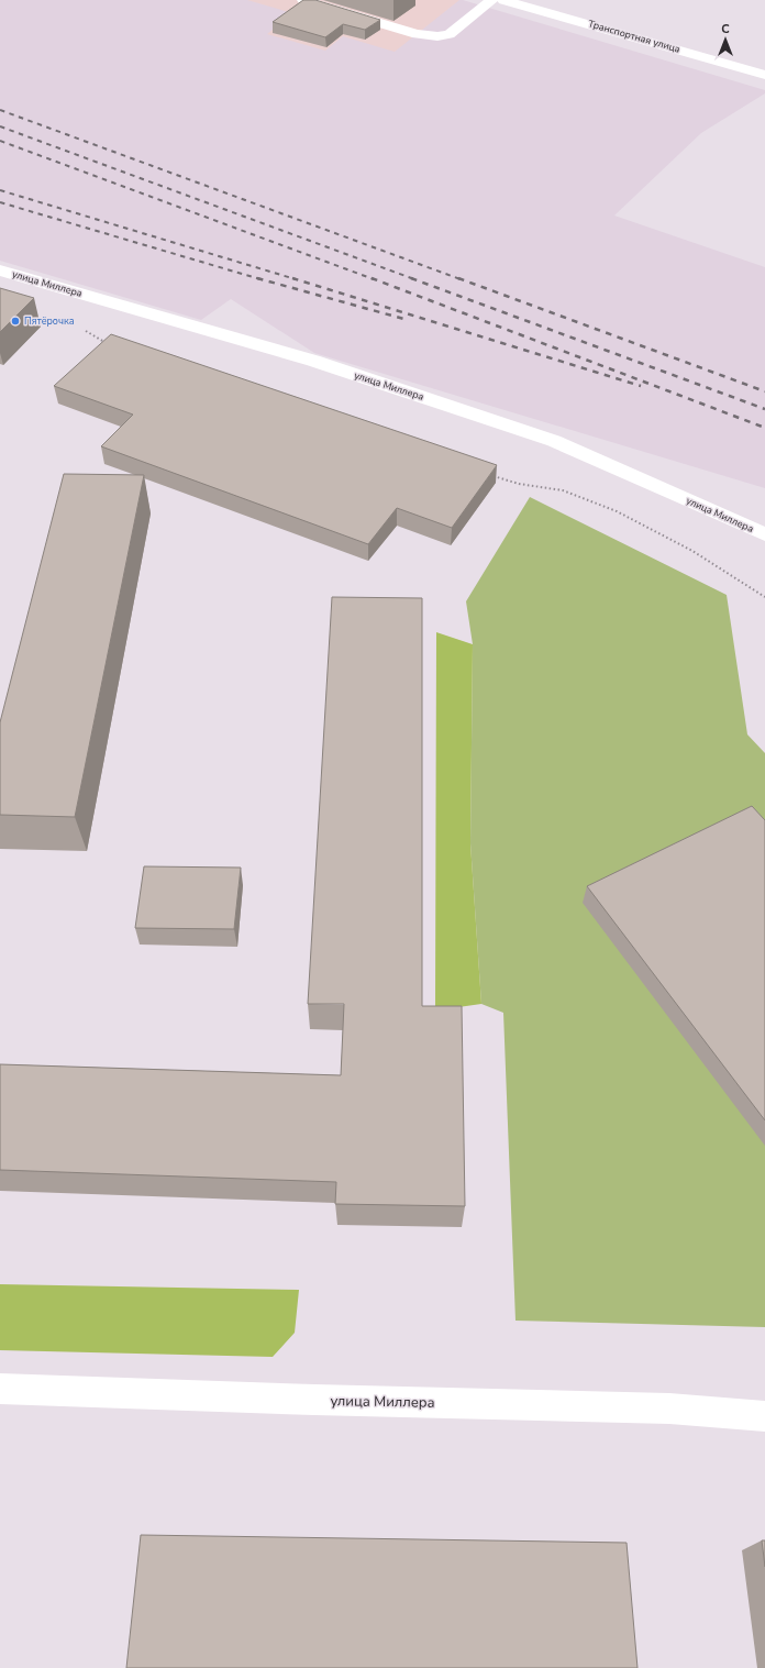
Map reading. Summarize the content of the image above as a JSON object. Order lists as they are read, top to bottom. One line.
{"streets":{"main road":["Транспортная улица","улица Миллера"]},"places":["Пятёрочка"],"north":"top"}
